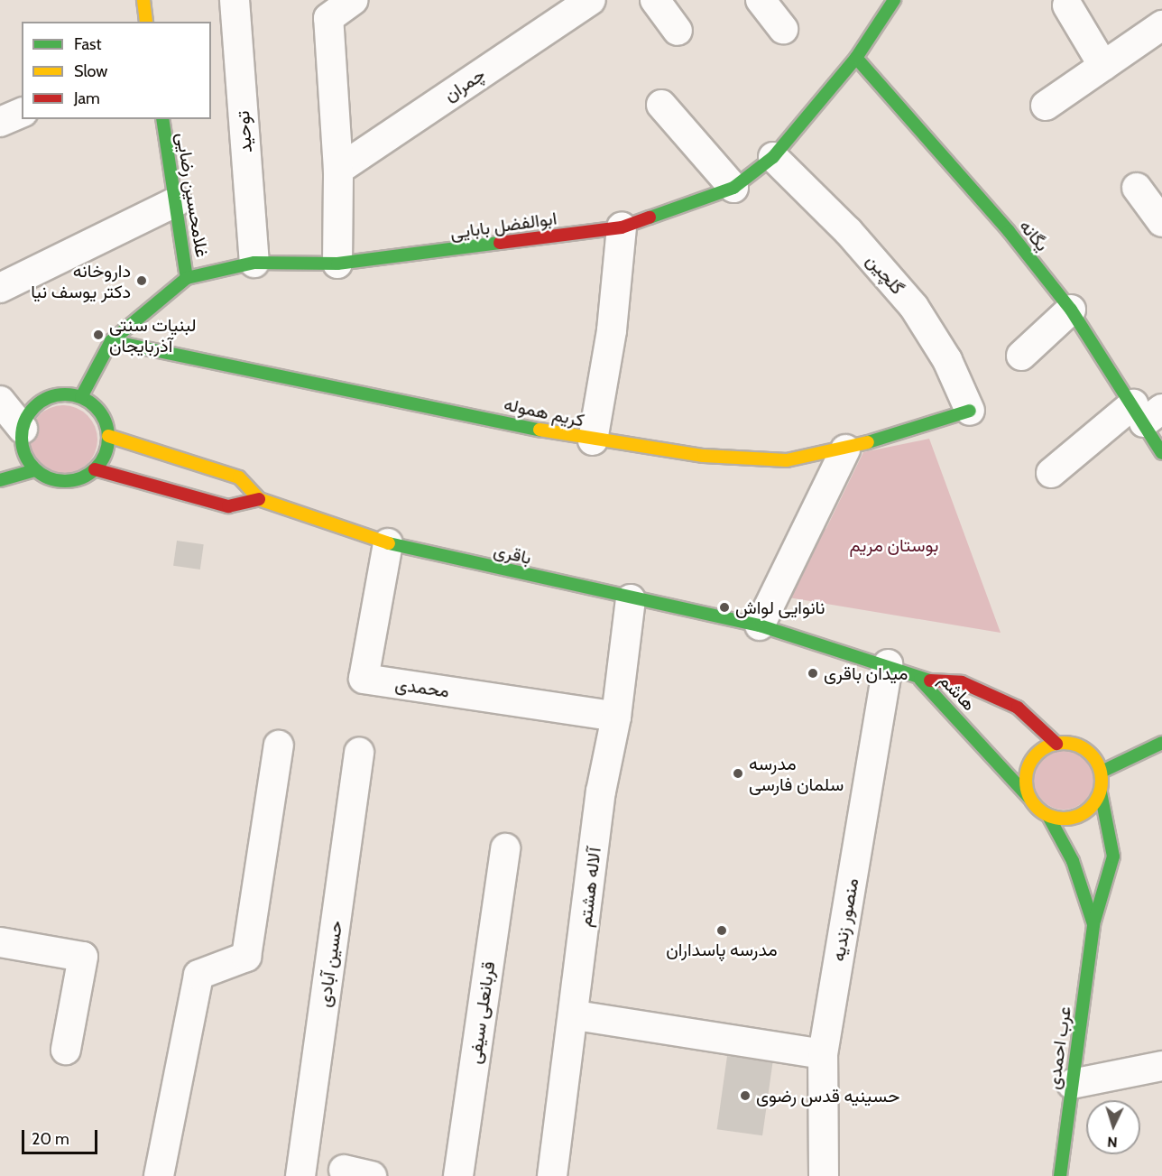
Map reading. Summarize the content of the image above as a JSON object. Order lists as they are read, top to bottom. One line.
{"streets":{"street":["چمران","توحید","غلامحسین رضایی","ابوالفضل بابایی","یگانه","گلچین","کریم هموله","باقری","محمدی","هاشم","آلاله هشتم","منصور زندیه","حسین آبادی","قربانعلی سیفی","عرب احمدی"]},"crossings":[["توحید","ابوالفضل بابایی"],["غلامحسین رضایی","ابوالفضل بابایی"],["ابوالفضل بابایی","یگانه"],["ابوالفضل بابایی","گلچین"],["ابوالفضل بابایی","کریم هموله"],["ابوالفضل بابایی","باقری"],["گلچین","کریم هموله"],["باقری","محمدی"],["باقری","هاشم"],["باقری","آلاله هشتم"],["باقری","منصور زندیه"],["محمدی","آلاله هشتم"],["هاشم","عرب احمدی"]],"parks":["بوستان مریم"],"places":["داروخانه دکتر یوسف نیا","لبنیات سنتی آذربایجان","نانوایی لواش","میدان باقری","مدرسه سلمان فارسی","مدرسه پاسداران","حسینیه قدس رضوی"],"legend":["Fast","Slow","Jam"],"scale_bar":"20 m","north":"bottom"}
